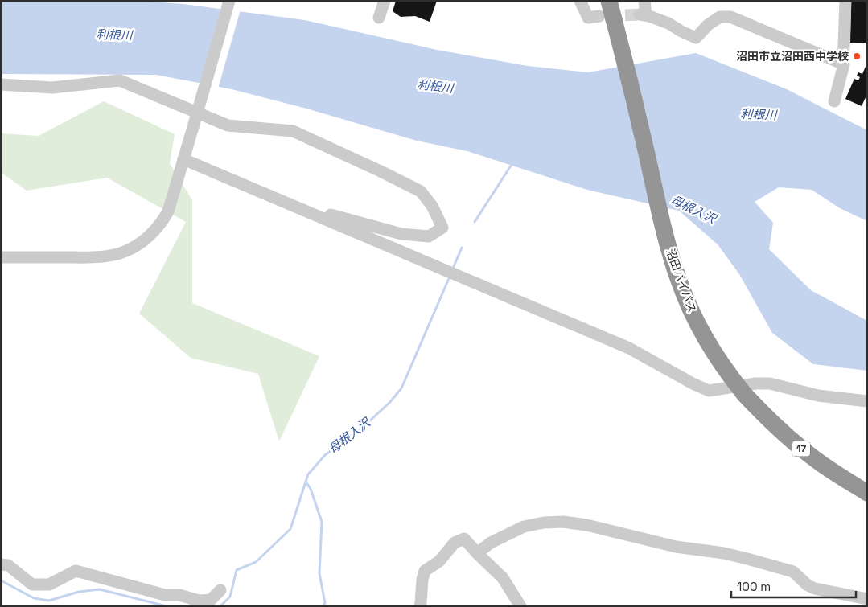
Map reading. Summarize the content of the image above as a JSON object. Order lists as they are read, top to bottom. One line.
{"streets":{"highway":["沼田バイパス","17"]},"water":["利根川","母根入沢"],"places":["沼田市立沼田西中学校"],"scale_bar":"100 m"}
